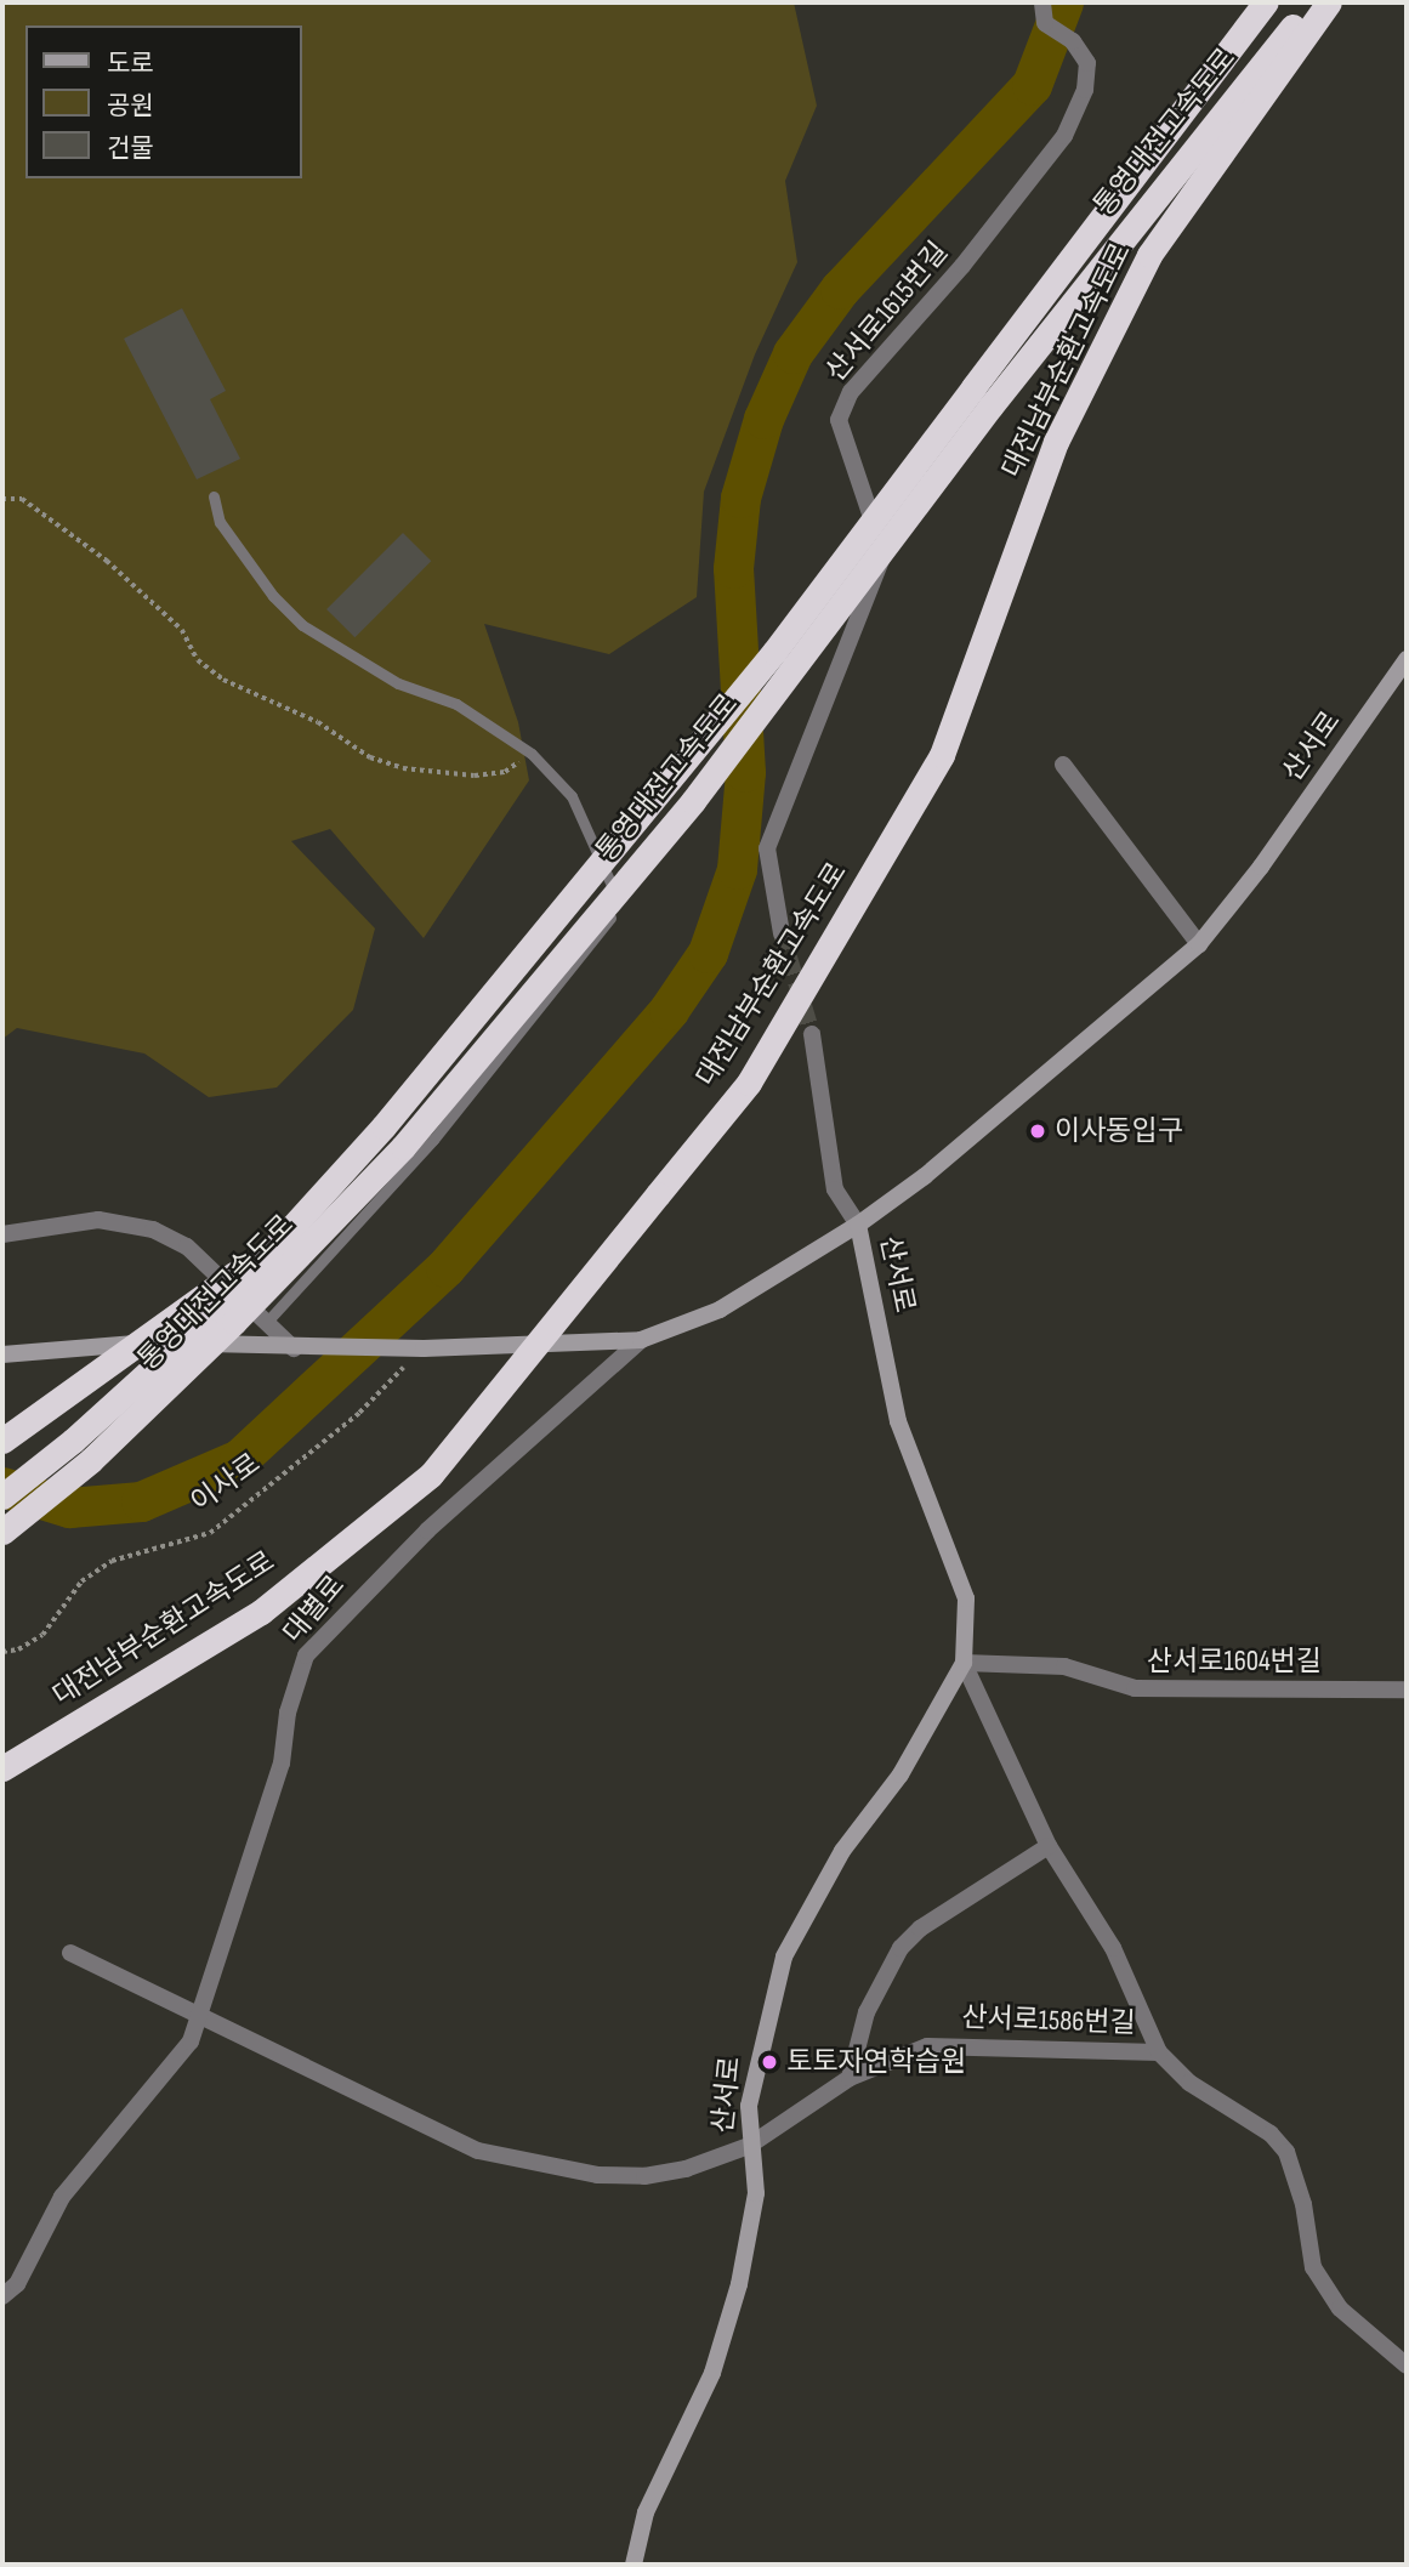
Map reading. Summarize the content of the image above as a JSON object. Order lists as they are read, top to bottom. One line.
{"streets":{"highway":["통영대전고속도로","대전남부순환고속도로"],"street":["산서로1615번길","산서로","대별로","산서로1604번길","산서로1586번길"],"path":["이사로"]},"crossings":[["산서로","산서로1604번길"],["산서로","산서로1586번길"]],"places":["이사동입구","토토자연학습원"],"legend":["도로","공원","건물"]}
